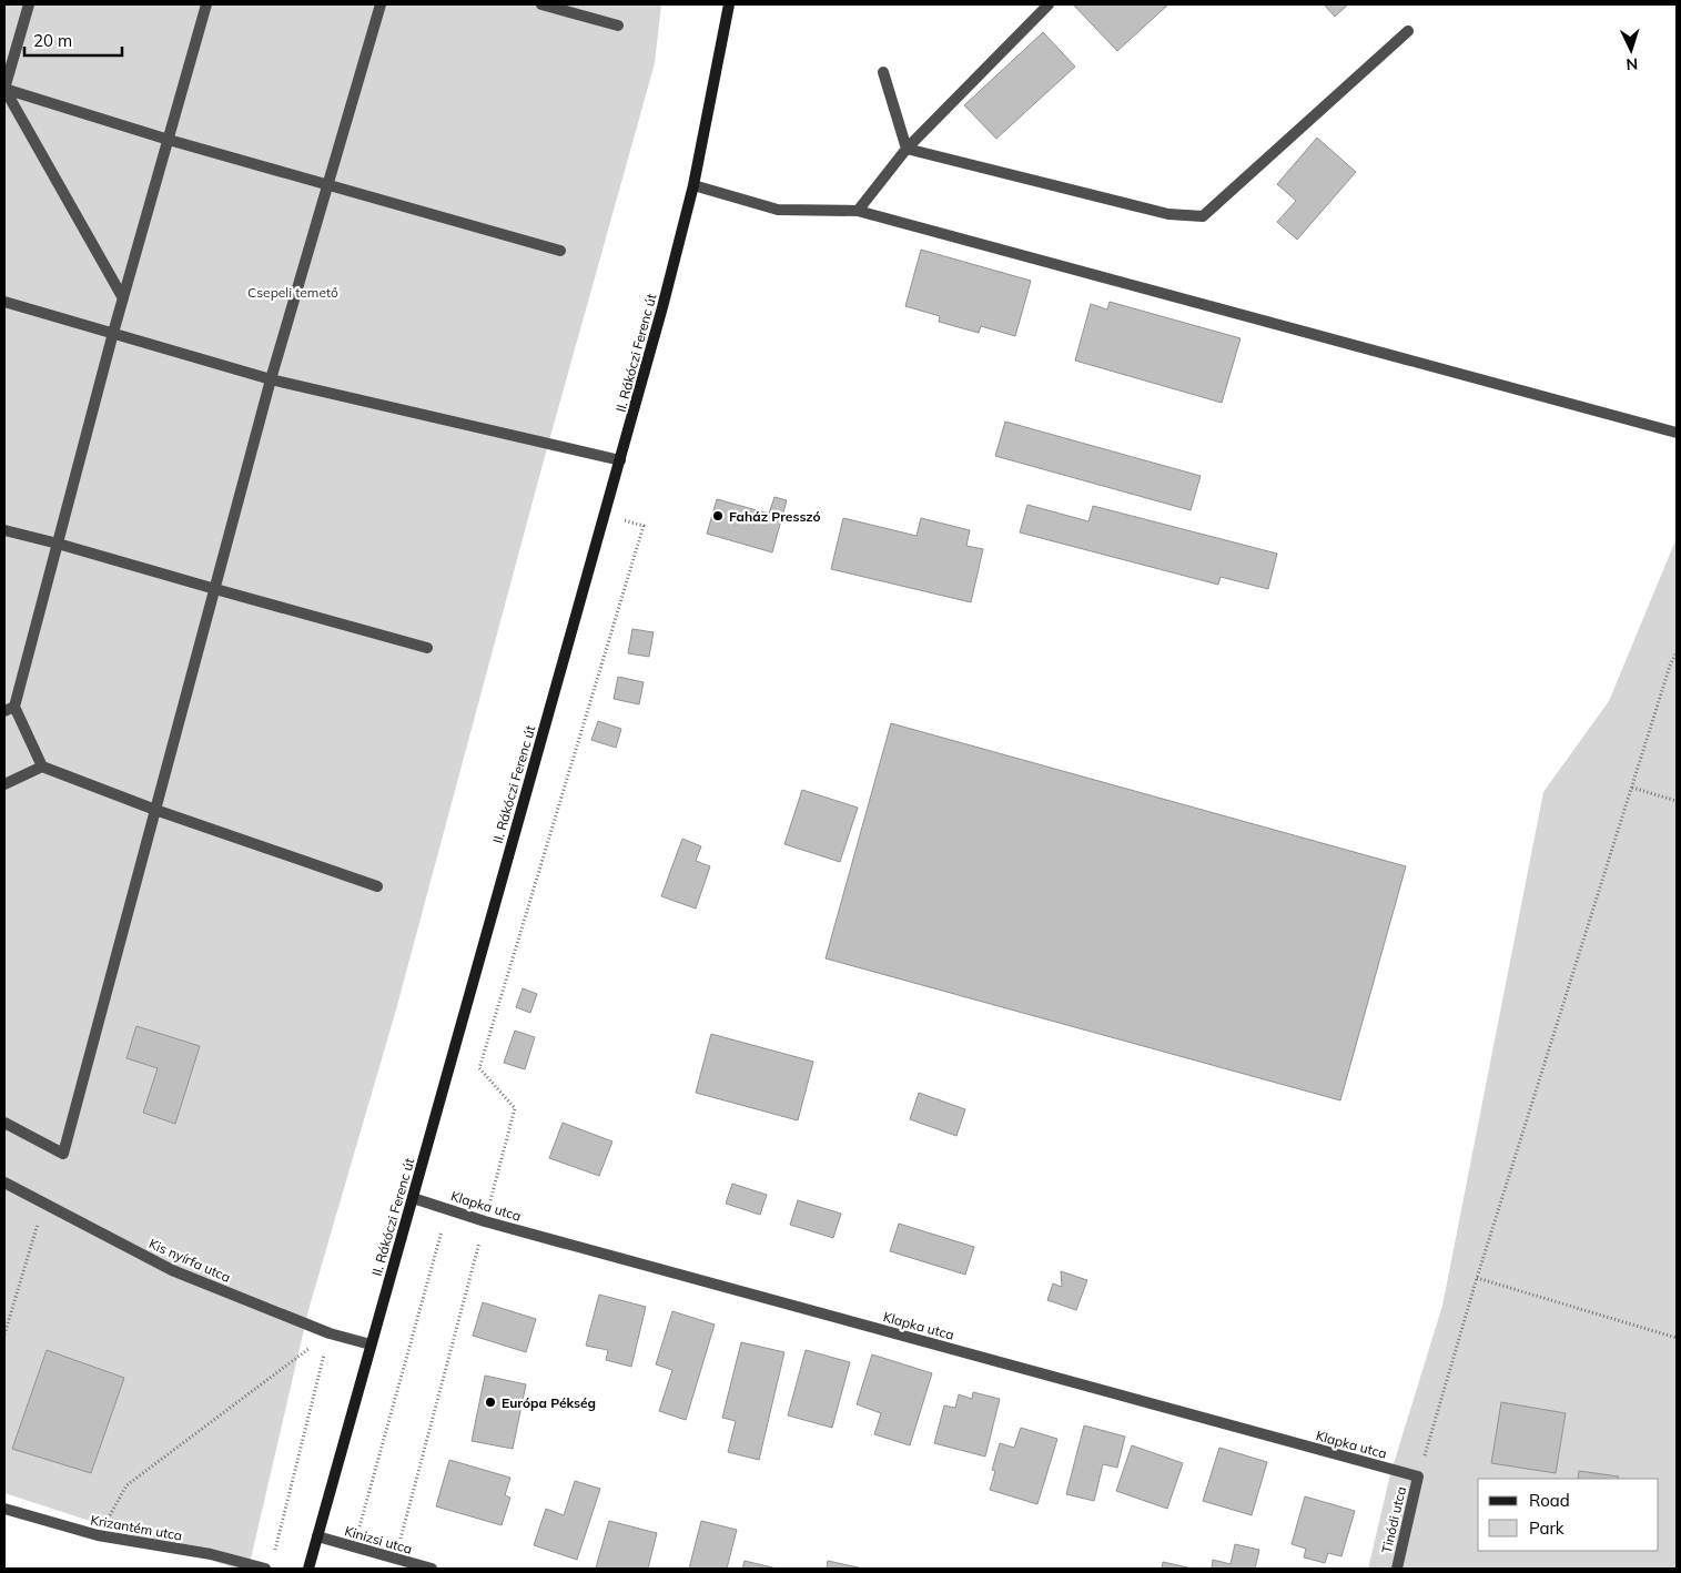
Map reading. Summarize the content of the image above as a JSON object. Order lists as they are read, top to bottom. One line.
{"streets":{"main road":["II. Rákóczi Ferenc út"],"street":["Klapka utca","Kis nyírfa utca","Tinódi utca","Krizantém utca","Kinizsi utca"]},"crossings":[["II. Rákóczi Ferenc út","Klapka utca"],["II. Rákóczi Ferenc út","Kis nyírfa utca"],["II. Rákóczi Ferenc út","Kinizsi utca"],["Klapka utca","Tinódi utca"]],"parks":["Csepeli temető"],"places":["Faház Presszó","Európa Pékség"],"legend":["Road","Park"],"scale_bar":"20 m","north":"bottom"}
